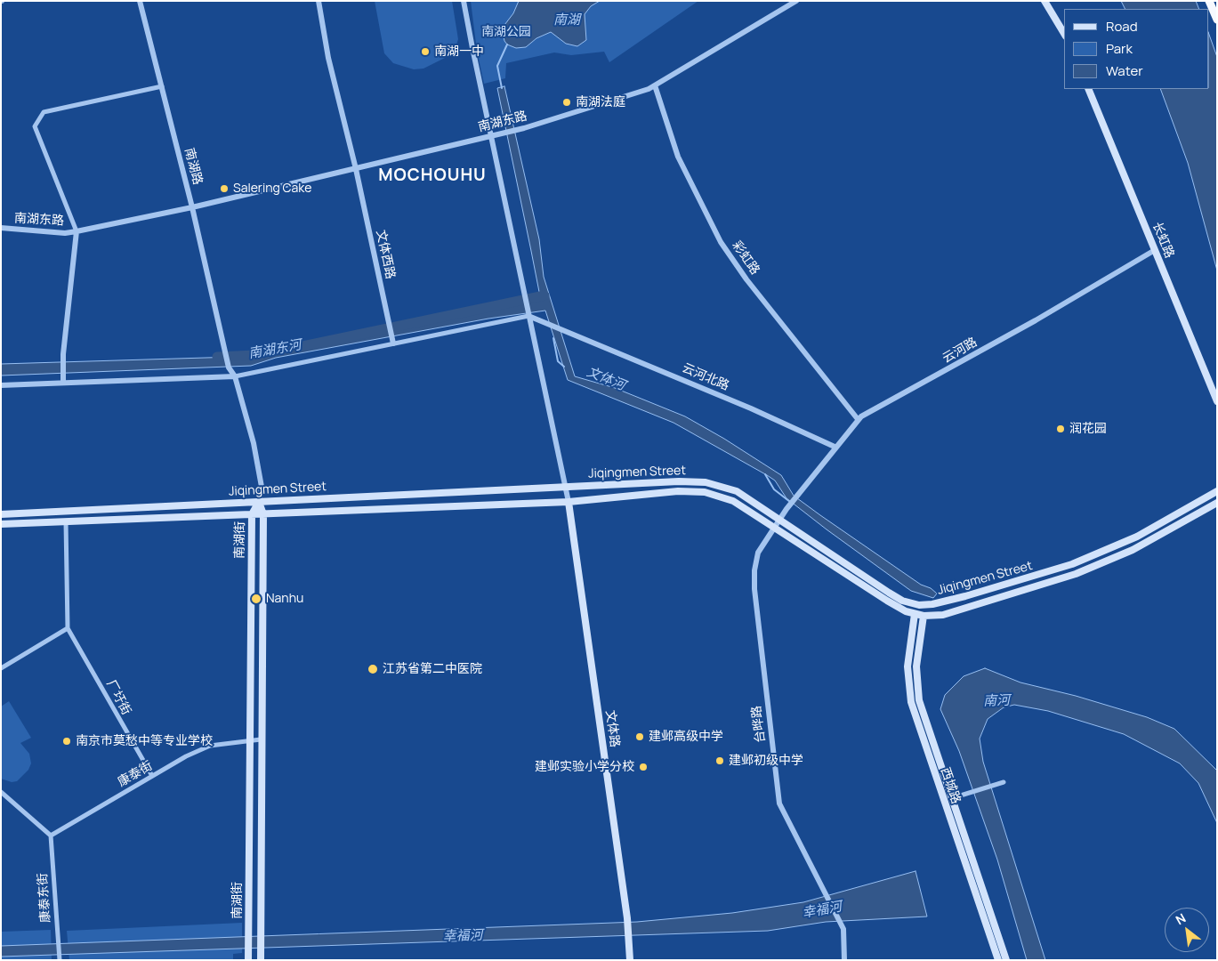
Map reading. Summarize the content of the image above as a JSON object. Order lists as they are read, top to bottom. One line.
{"streets":{"main road":["长虹路","Jiqingmen Street","南湖街","文体路","西城路"],"street":["南湖东路","南湖路","文体西路","彩虹路","云河路","云河北路","厂圩街","台晔路","康泰街","康泰东街"]},"crossings":[["南湖东路","南湖路"],["南湖东路","文体西路"],["南湖东路","彩虹路"],["长虹路","云河路"],["彩虹路","云河路"],["云河路","云河北路"],["云河路","台晔路"],["Jiqingmen Street","南湖街"],["Jiqingmen Street","台晔路"],["Jiqingmen Street","文体路"],["Jiqingmen Street","西城路"],["南湖街","康泰街"],["厂圩街","康泰街"],["康泰街","康泰东街"]],"districts":["MOCHOUHU"],"water":["南湖","南湖东河","文体河","南河","幸福河"],"parks":["南湖公园"],"places":["南湖一中","南湖法庭","Salering Cake","润花园","Nanhu","江苏省第二中医院","建邺高级中学","南京市莫愁中等专业学校","建邺初级中学","建邺实验小学分校"],"legend":["Road","Park","Water"],"north":"top left"}
